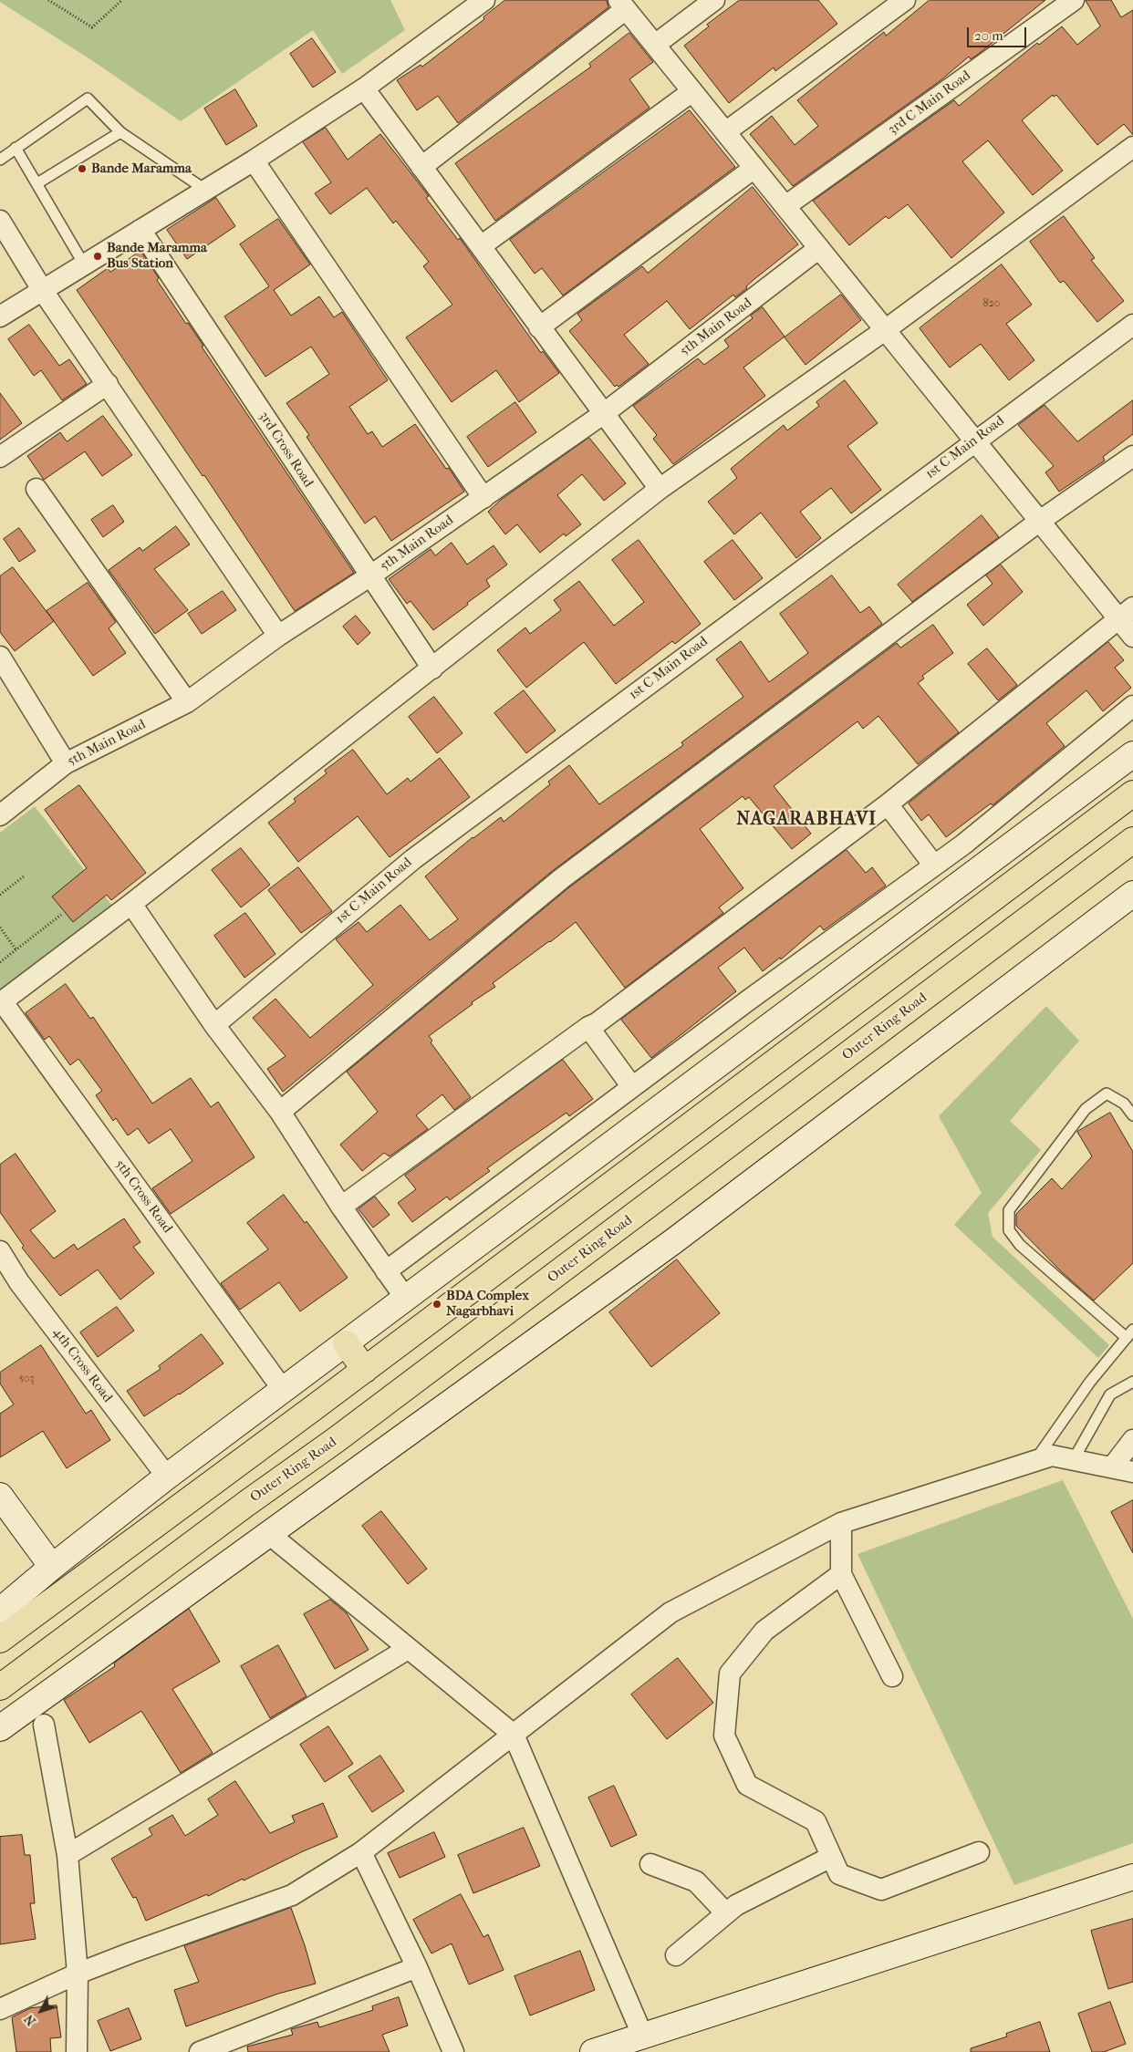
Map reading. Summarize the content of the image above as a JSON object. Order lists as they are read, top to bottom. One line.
{"streets":{"highway":["Outer Ring Road"],"street":["3rd C Main Road","5th Main Road","1st C Main Road","3rd Cross Road","5th Cross Road","4th Cross Road"]},"crossings":[["5th Main Road","3rd Cross Road"]],"districts":["NAGARABHAVI"],"places":["Bande Maramma","Bande Maramma Bus Station","BDA Complex Nagarbhavi"],"house_numbers":["820","503"],"scale_bar":"20 m","north":"bottom left"}
